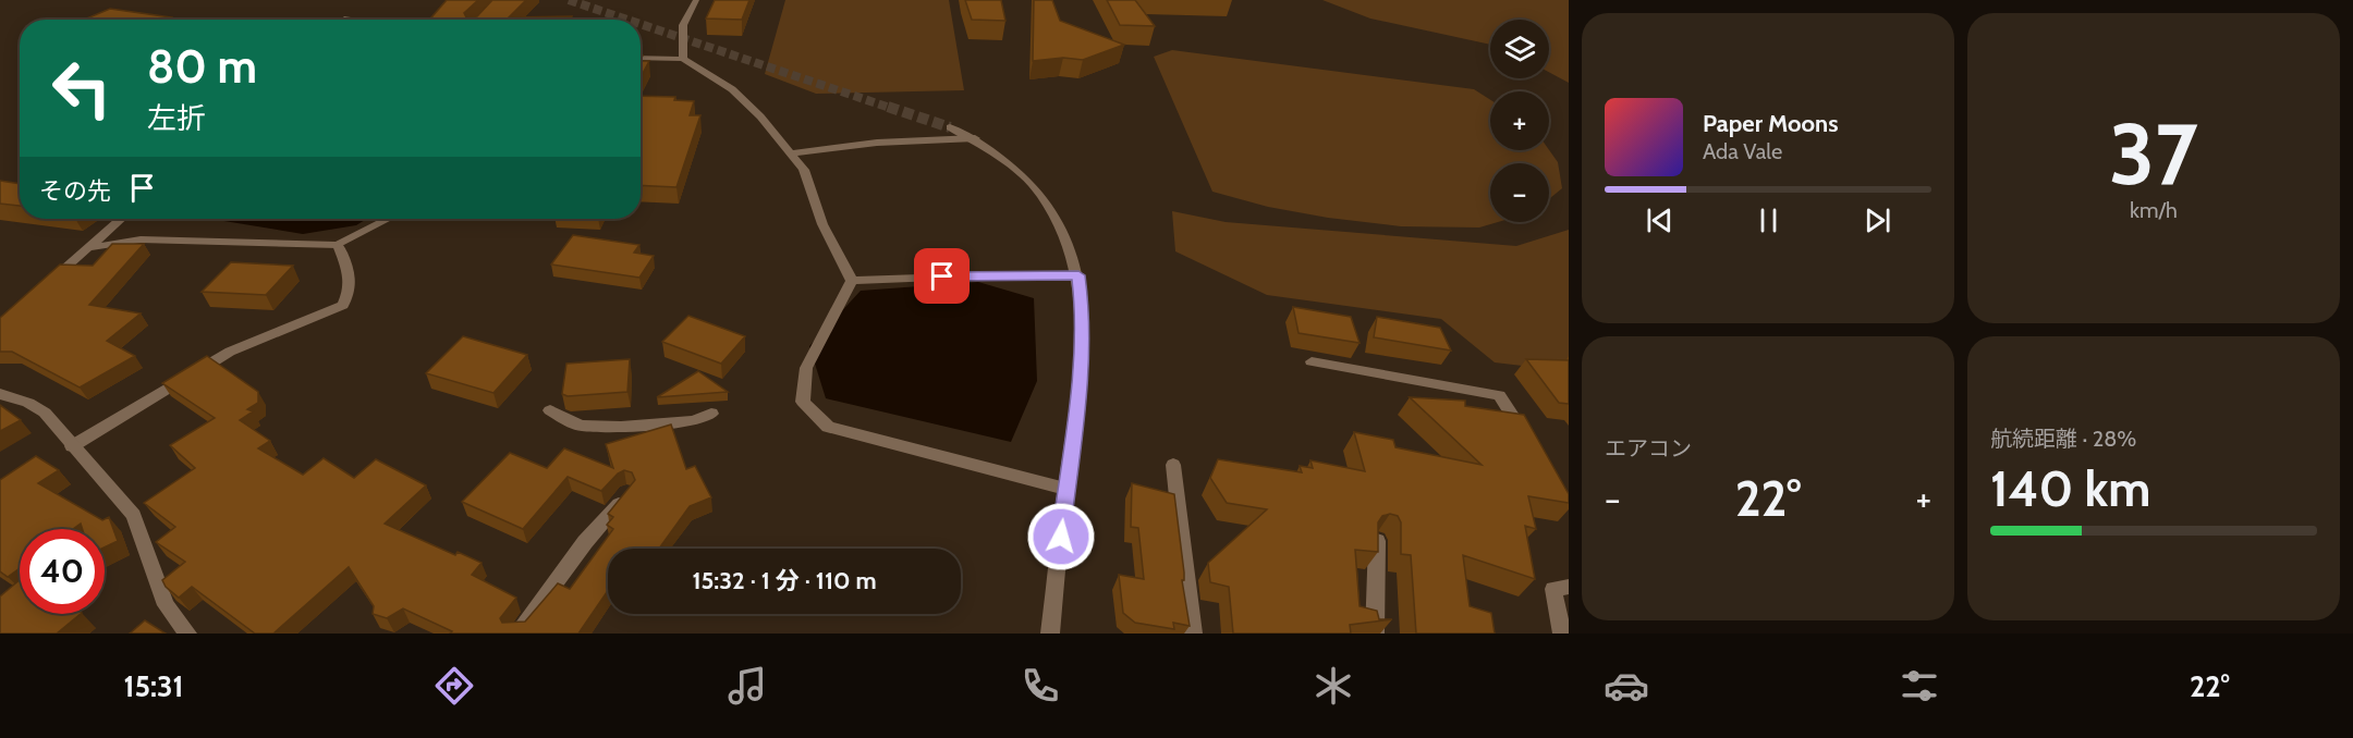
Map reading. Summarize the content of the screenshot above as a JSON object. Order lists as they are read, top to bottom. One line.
{"page":{"tile":[["37","km/h"],"エアコン",["航続距離 · 28%","140 km"]],"map_buttons":["+","−"],"turn":["80 m","左折"],"song":["Paper Moons","Ada Vale"],"then":"その先","heat":["−","22°","+"],"limit":"40","trip":"15:32 · 1 分 · 110 m","tabs":["15:31","22°"]}}
